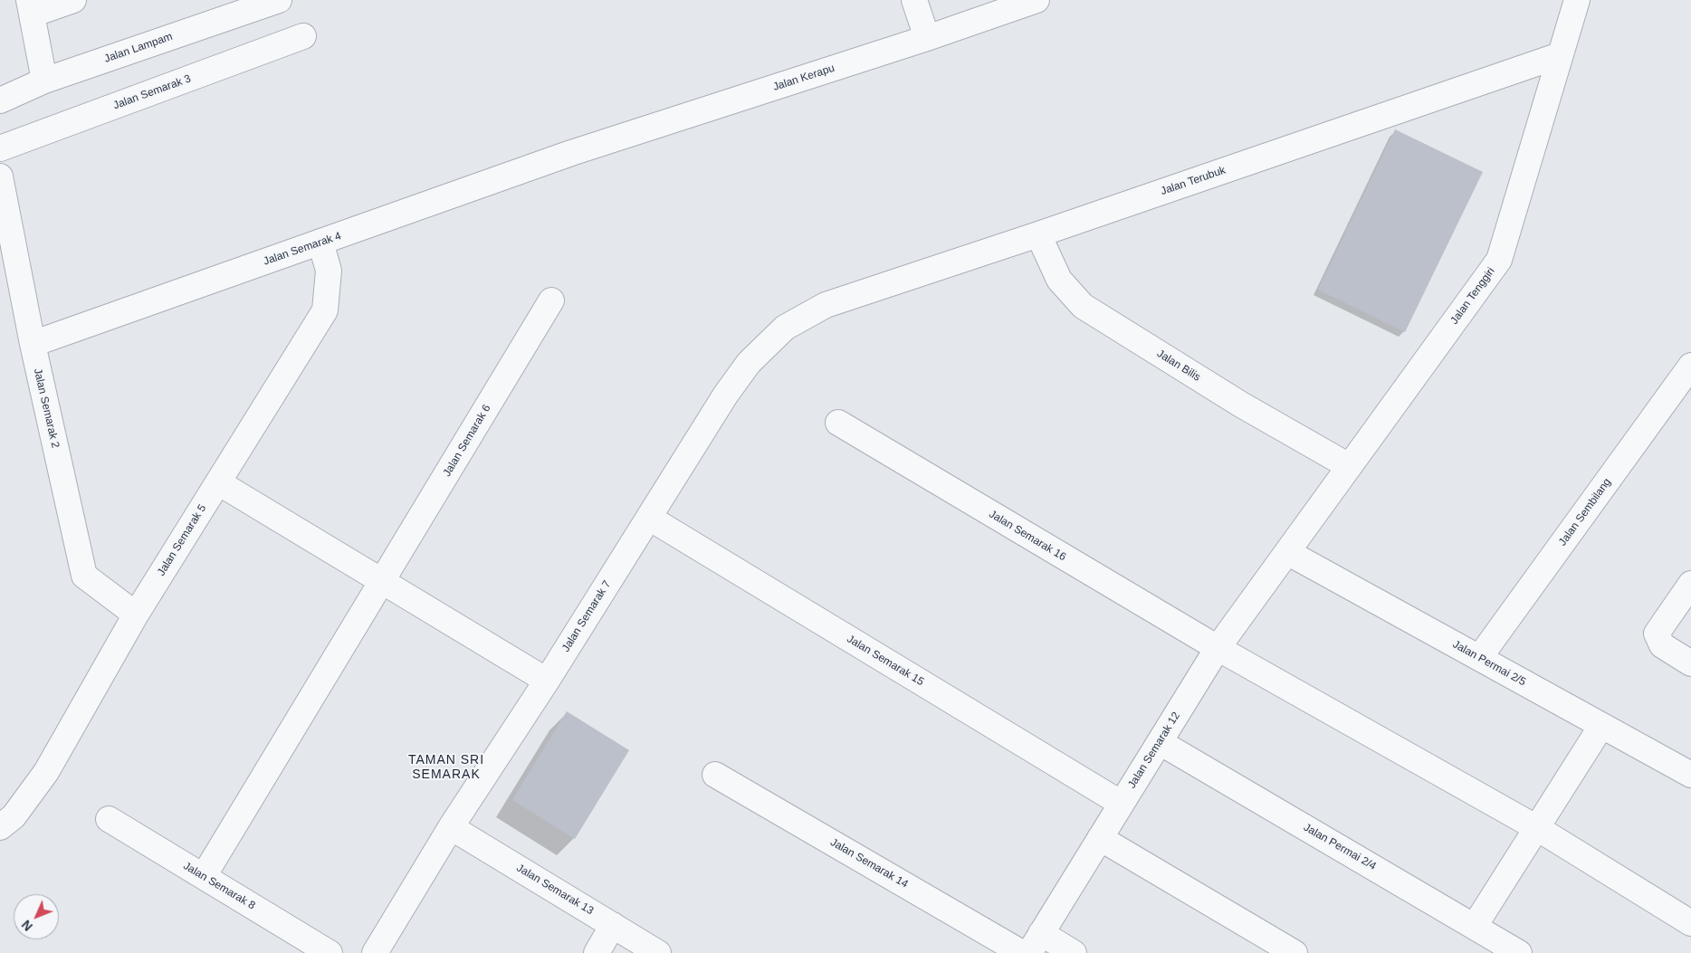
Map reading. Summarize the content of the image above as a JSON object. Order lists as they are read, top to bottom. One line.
{"streets":{"street":["Jalan Lampam","Jalan Kerapu","Jalan Semarak 3","Jalan Terubuk","Jalan Semarak 4","Jalan Tenggiri","Jalan Bilis","Jalan Semarak 2","Jalan Semarak 6","Jalan Sembilang","Jalan Semarak 16","Jalan Semarak 5","Jalan Semarak 7","Jalan Semarak 15","Jalan Permai 2/5","Jalan Semarak 12","Jalan Permai 2/4","Jalan Semarak 14","Jalan Semarak 8","Jalan Semarak 13"]},"crossings":[["Jalan Kerapu","Jalan Semarak 4"],["Jalan Terubuk","Jalan Tenggiri"],["Jalan Terubuk","Jalan Bilis"],["Jalan Terubuk","Jalan Semarak 7"],["Jalan Semarak 4","Jalan Semarak 2"],["Jalan Semarak 4","Jalan Semarak 5"],["Jalan Tenggiri","Jalan Bilis"],["Jalan Tenggiri","Jalan Permai 2/5"],["Jalan Tenggiri","Jalan Semarak 12"],["Jalan Semarak 2","Jalan Semarak 5"],["Jalan Semarak 6","Jalan Semarak 8"],["Jalan Sembilang","Jalan Permai 2/5"],["Jalan Semarak 16","Jalan Semarak 12"],["Jalan Semarak 7","Jalan Semarak 15"],["Jalan Semarak 7","Jalan Semarak 13"],["Jalan Semarak 15","Jalan Semarak 12"],["Jalan Permai 2/5","Jalan Semarak 12"],["Jalan Semarak 12","Jalan Permai 2/4"]],"districts":["TAMAN SRI SEMARAK"],"north":"bottom left"}
